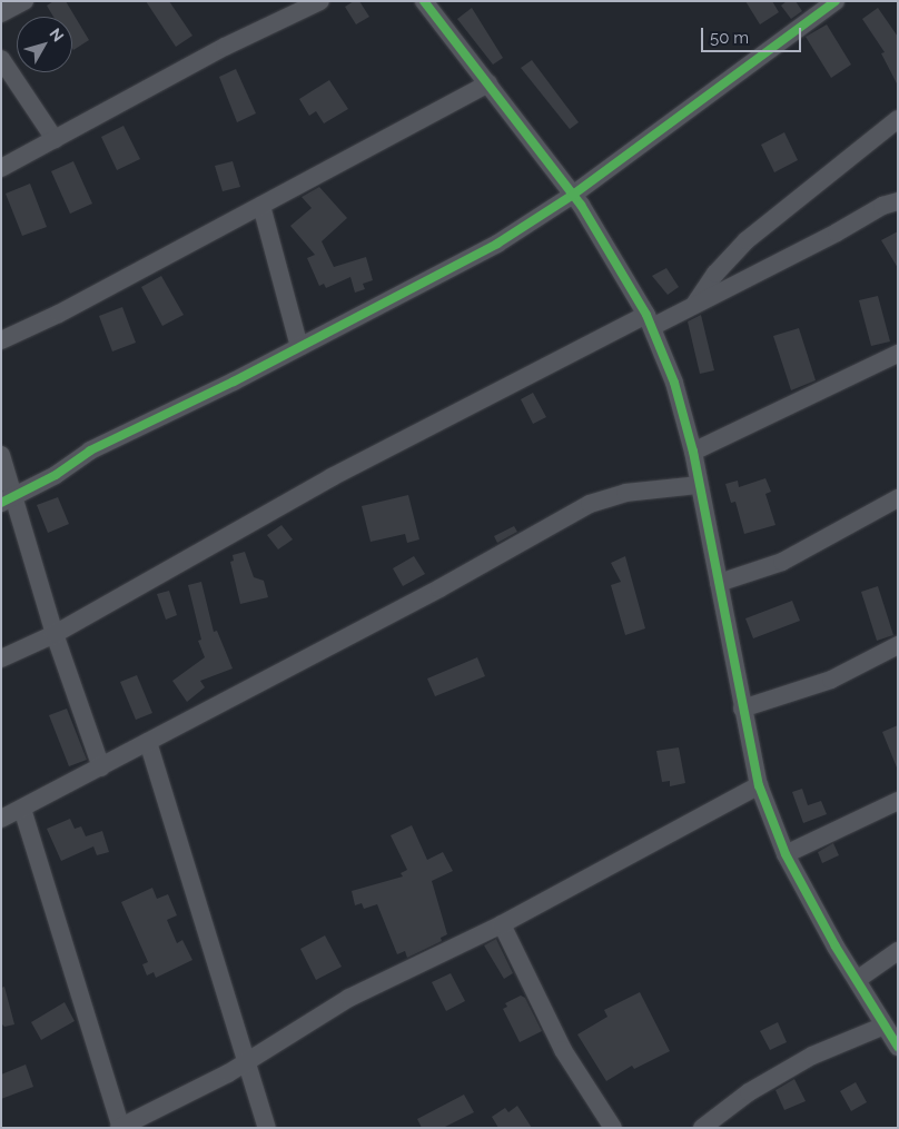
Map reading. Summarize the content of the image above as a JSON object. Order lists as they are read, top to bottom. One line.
{"scale_bar":"50 m","north":"top right"}
